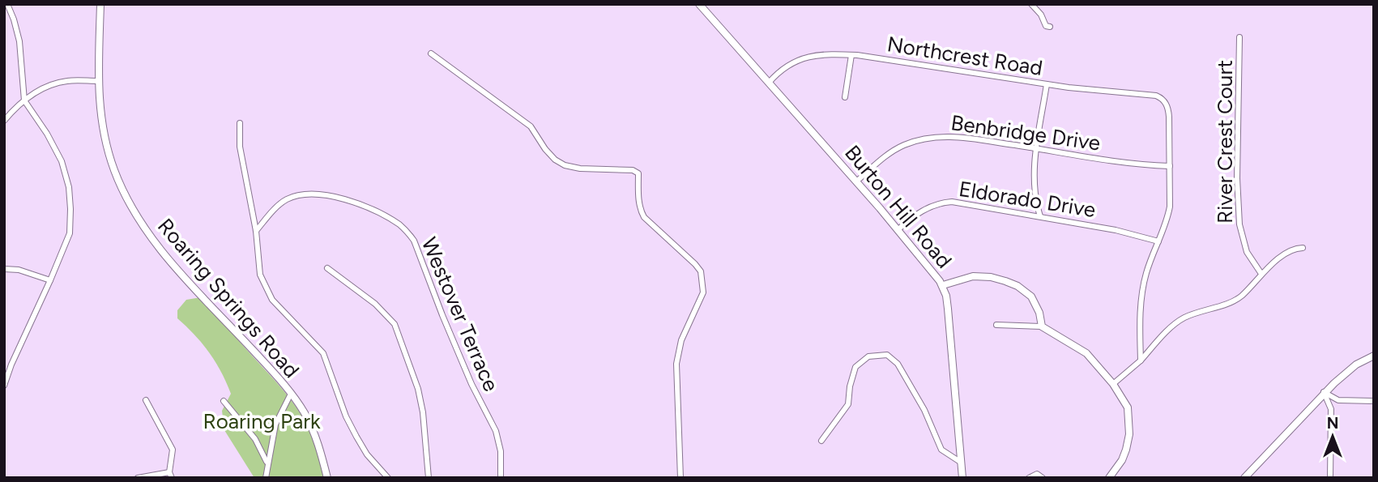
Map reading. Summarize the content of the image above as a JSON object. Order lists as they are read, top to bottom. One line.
{"streets":{"street":["Northcrest Road","Benbridge Drive","River Crest Court","Eldorado Drive","Burton Hill Road","Roaring Springs Road","Westover Terrace"]},"crossings":[["Northcrest Road","Benbridge Drive"],["Northcrest Road","Burton Hill Road"],["Benbridge Drive","Burton Hill Road"],["Eldorado Drive","Burton Hill Road"]],"parks":["Roaring Park"],"north":"top"}
